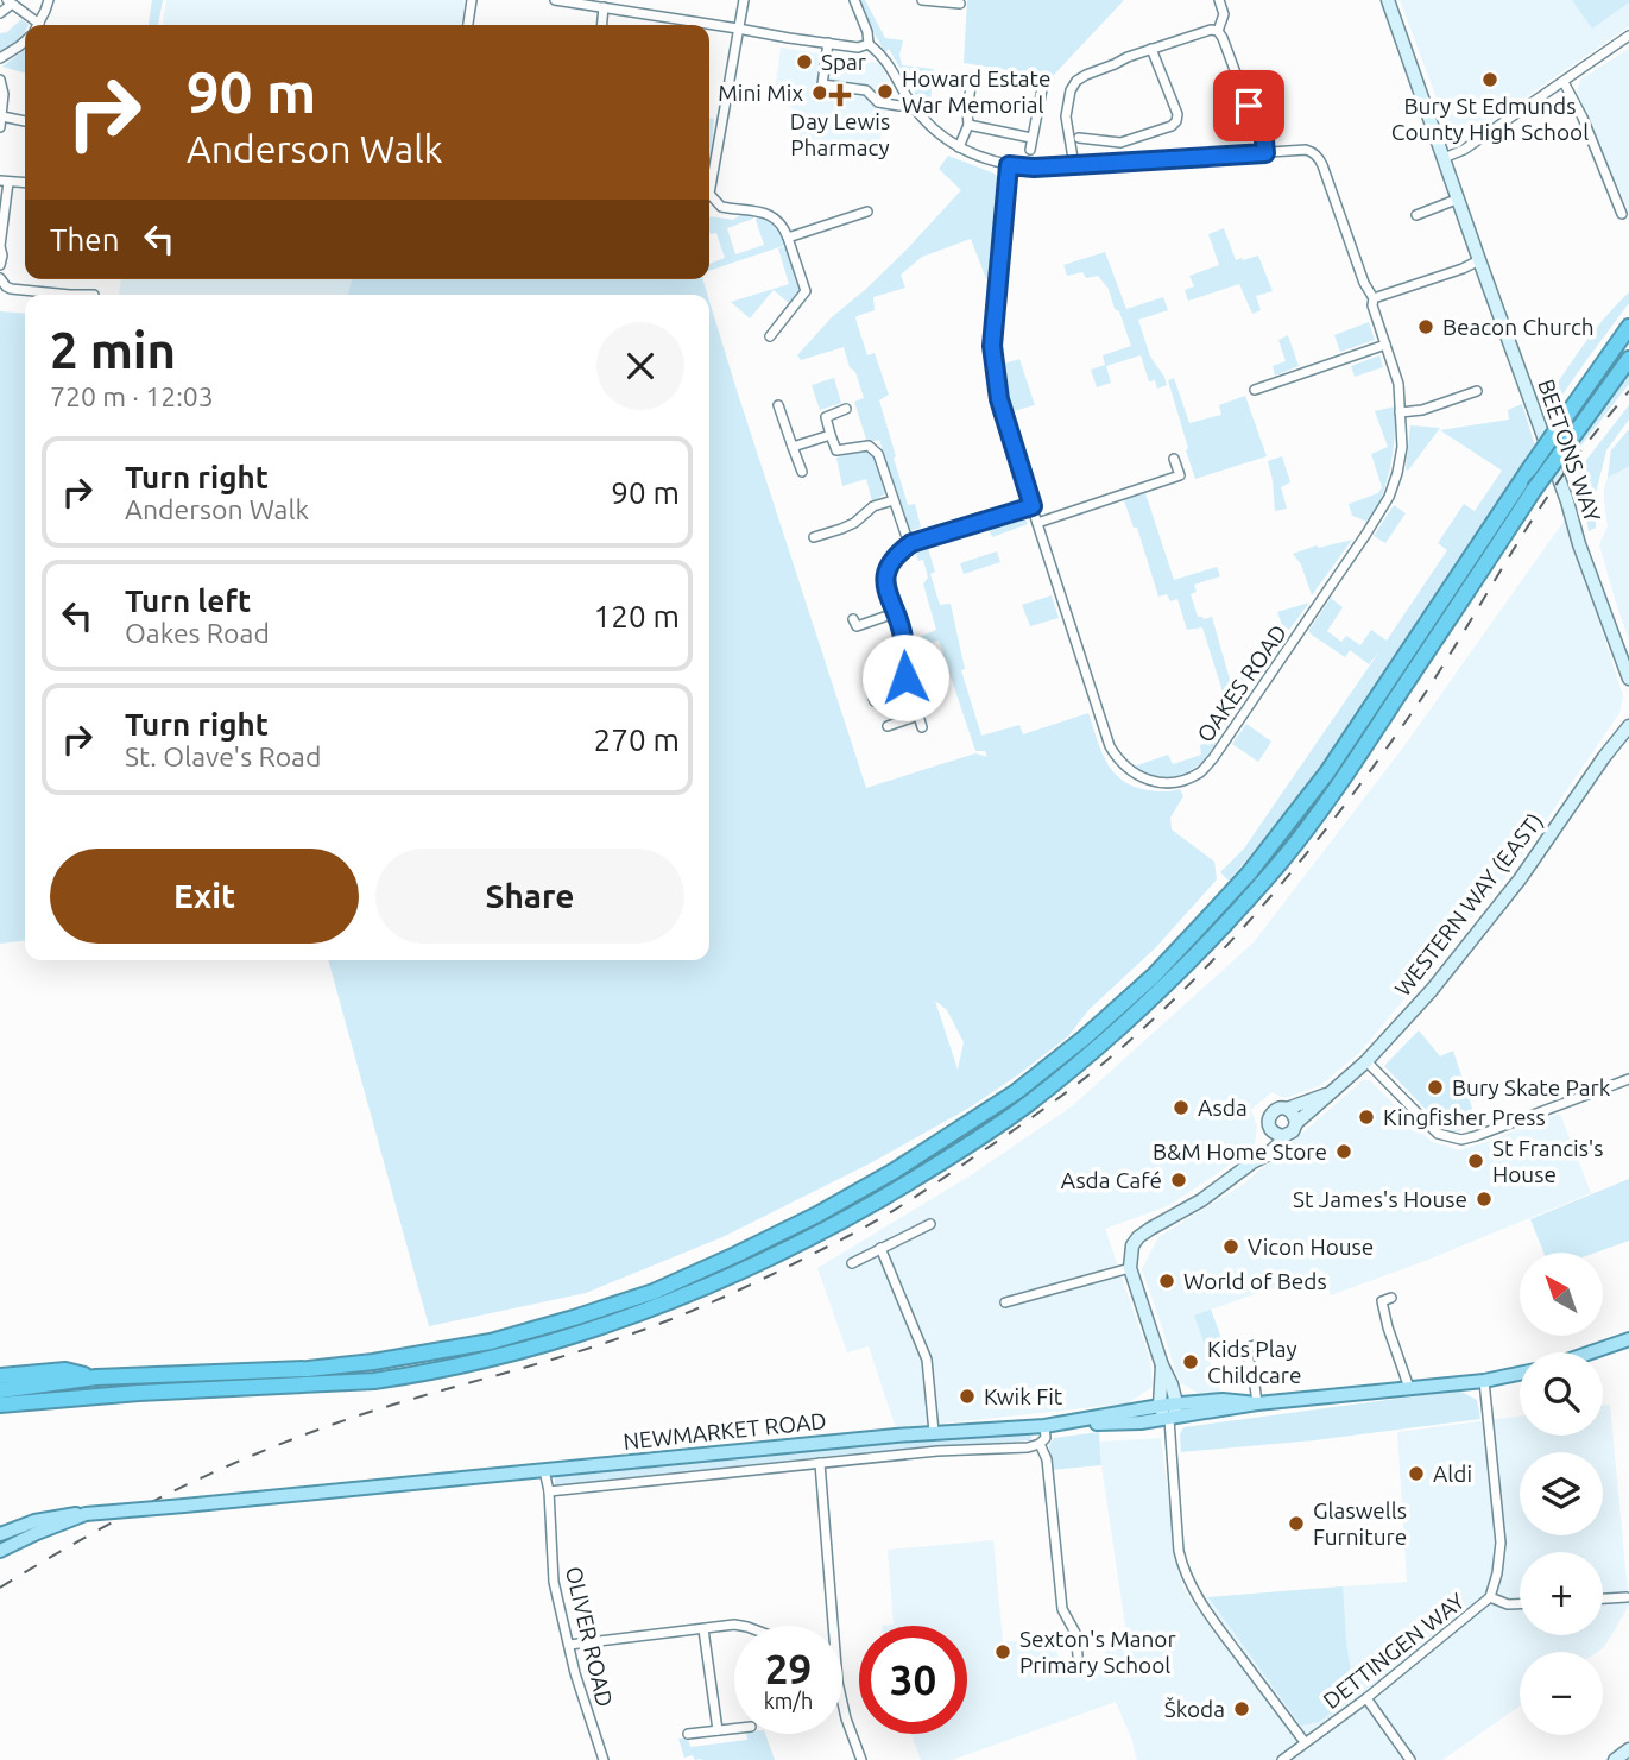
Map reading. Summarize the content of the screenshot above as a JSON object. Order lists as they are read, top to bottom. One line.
{"streets":{"main road":["NEWMARKET ROAD"],"street":["BEETONS WAY","OAKES ROAD","WESTERN WAY (EAST)","OLIVER ROAD","DETTINGEN WAY"]},"crossings":[["NEWMARKET ROAD","OLIVER ROAD"],["NEWMARKET ROAD","DETTINGEN WAY"]],"places":{"other":["Spar","Bury St Edmunds County High School","Howard Estate War Memorial","Mini Mix","Beacon Church","Bury Skate Park","Asda","Kingfisher Press","B&M Home Store","St Francis's House","Asda Café","St James's House","Vicon House","World of Beds","Kids Play Childcare","Kwik Fit","Aldi","Glaswells Furniture","Sexton's Manor Primary School","Škoda"],"health":["Day Lewis Pharmacy"]},"north":"top left","page":{"turn":["90 m","Anderson Walk"],"then":"Then","heading":["2 min","720 m · 12:03"],"list":[{"name":"Turn right","note":"Anderson Walk","value":"90 m"},{"name":"Turn left","note":"Oakes Road","value":"120 m"},{"name":"Turn right","note":"St. Olave's Road","value":"270 m"}],"buttons":["Exit","Share"],"map_buttons":["+","−"],"speed":"29 km/h","limit":"30"}}
